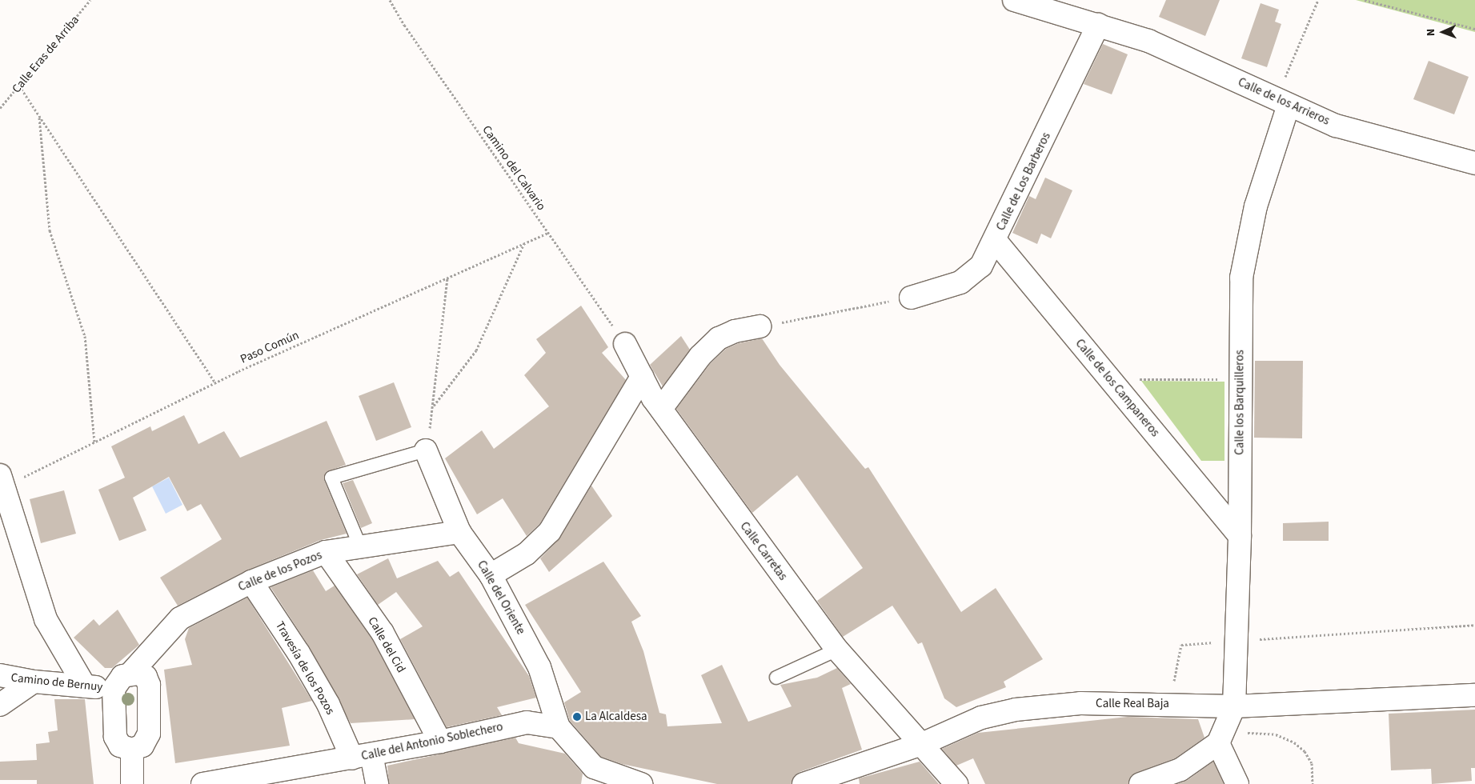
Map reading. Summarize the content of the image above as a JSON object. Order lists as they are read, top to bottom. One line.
{"streets":{"street":["Calle de los Arrieros","Calle de Los Barberos","Calle de los Campaneros","Calle los Barquilleros","Calle Carretas","Calle de los Pozos","Calle del Oriente","Calle del Cid","Travesía de los Pozos","Camino de Bernuy","Calle Real Baja","Calle del Antonio Soblechero"],"path":["Calle Eras de Arriba","Camino del Calvario","Paso Común"]},"crossings":[["Calle de los Arrieros","Calle de Los Barberos"],["Calle de los Arrieros","Calle los Barquilleros"],["Camino del Calvario","Paso Común"],["Camino del Calvario","Calle Carretas"],["Calle de Los Barberos","Calle de los Campaneros"],["Calle de los Campaneros","Calle los Barquilleros"],["Calle los Barquilleros","Calle Real Baja"],["Calle Carretas","Calle Real Baja"],["Calle de los Pozos","Calle del Oriente"],["Calle de los Pozos","Calle del Cid"],["Calle de los Pozos","Travesía de los Pozos"],["Calle de los Pozos","Camino de Bernuy"],["Calle del Oriente","Calle del Antonio Soblechero"],["Calle del Cid","Calle del Antonio Soblechero"],["Travesía de los Pozos","Calle del Antonio Soblechero"]],"places":["La Alcaldesa"],"north":"left"}
